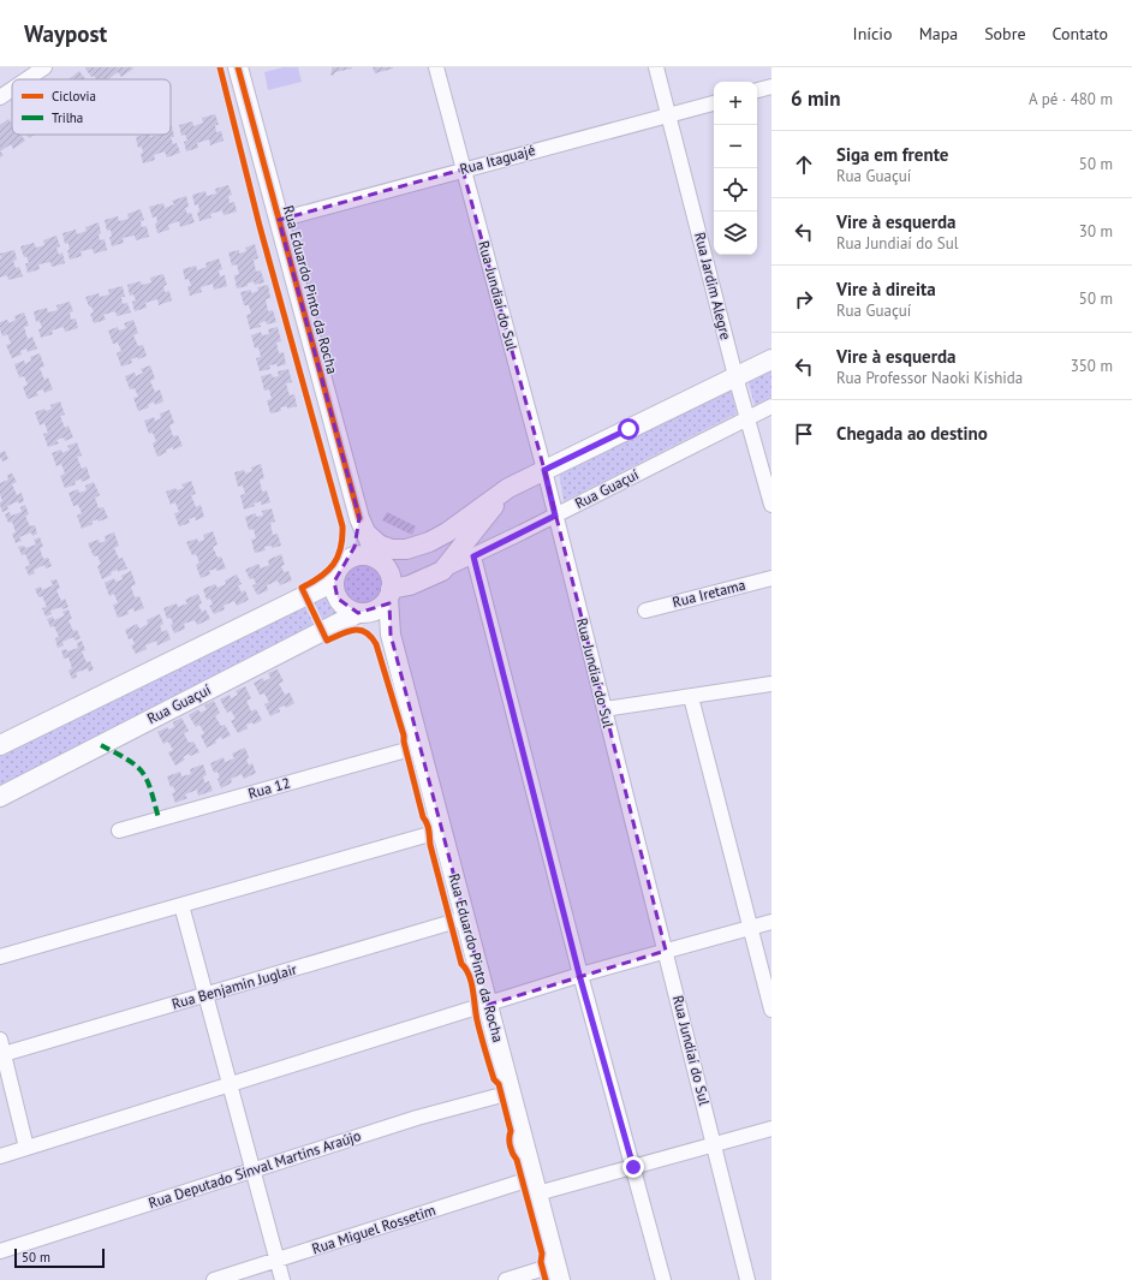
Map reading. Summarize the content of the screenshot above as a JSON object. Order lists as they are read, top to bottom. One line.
{"streets":{"main road":["Rua Eduardo Pinto da Rocha","Rua Guaçuí"],"street":["Rua Itaguajé","Rua Jardim Alegre","Rua Jundiaí do Sul","Rua Iretama","Rua 12","Rua Benjamin Juglair","Rua Deputado Sinval Martins Araújo","Rua Miguel Rossetim"]},"crossings":[["Rua Itaguajé","Rua Jardim Alegre"],["Rua Itaguajé","Rua Eduardo Pinto da Rocha"],["Rua Itaguajé","Rua Jundiaí do Sul"],["Rua Jardim Alegre","Rua Guaçuí"],["Rua Eduardo Pinto da Rocha","Rua Guaçuí"],["Rua Eduardo Pinto da Rocha","Rua 12"],["Rua Eduardo Pinto da Rocha","Rua Benjamin Juglair"],["Rua Eduardo Pinto da Rocha","Rua Deputado Sinval Martins Araújo"],["Rua Eduardo Pinto da Rocha","Rua Miguel Rossetim"],["Rua Jundiaí do Sul","Rua Guaçuí"],["Rua Jundiaí do Sul","Rua Miguel Rossetim"]],"legend":["Ciclovia","Trilha"],"scale_bar":"50 m","page":{"header":"Waypost","nav":["Início","Mapa","Sobre","Contato"],"heading":["6 min","A pé · 480 m"],"map_buttons":["+","−"],"list":[["Siga em frente","Rua Guaçuí","50 m"],["Vire à esquerda","Rua Jundiaí do Sul","30 m"],["Vire à direita","Rua Guaçuí","50 m"],["Vire à esquerda","Rua Professor Naoki Kishida","350 m"],"Chegada ao destino"],"scale":"50 m"}}
